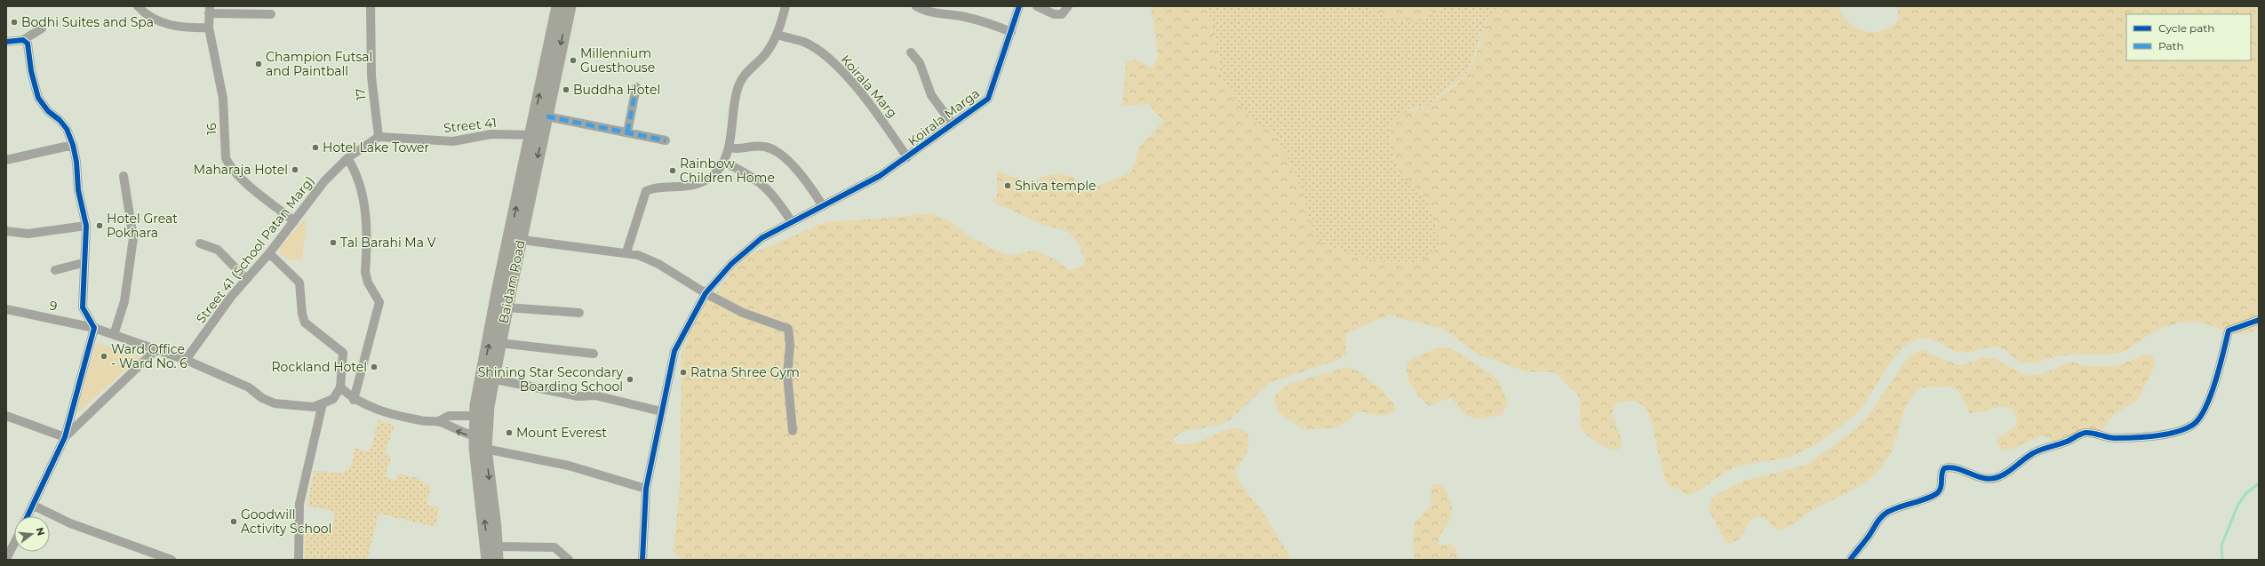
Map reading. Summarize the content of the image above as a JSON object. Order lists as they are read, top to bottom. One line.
{"streets":{"main road":["Baidam Road"],"street":["Koirala Marg","17","Koirala Marga","Street 41","16","Street 41 (School Patan Marg)","9"]},"crossings":[["Koirala Marg","Koirala Marga"],["17","Street 41"],["17","Street 41 (School Patan Marg)"],["Street 41","Street 41 (School Patan Marg)"],["Street 41","Baidam Road"],["16","Street 41 (School Patan Marg)"],["Street 41 (School Patan Marg)","9"]],"places":["Bodhi Suites and Spa","Millennium Guesthouse","Champion Futsal and Paintball","Buddha Hotel","Hotel Lake Tower","Maharaja Hotel","Rainbow Children Home","Shiva temple","Hotel Great Pokhara","Tal Barahi Ma V","Ward Office - Ward No. 6","Rockland Hotel","Ratna Shree Gym","Shining Star Secondary Boarding School","Mount Everest","Goodwill Activity School"],"legend":["Cycle path","Path"],"north":"right"}
